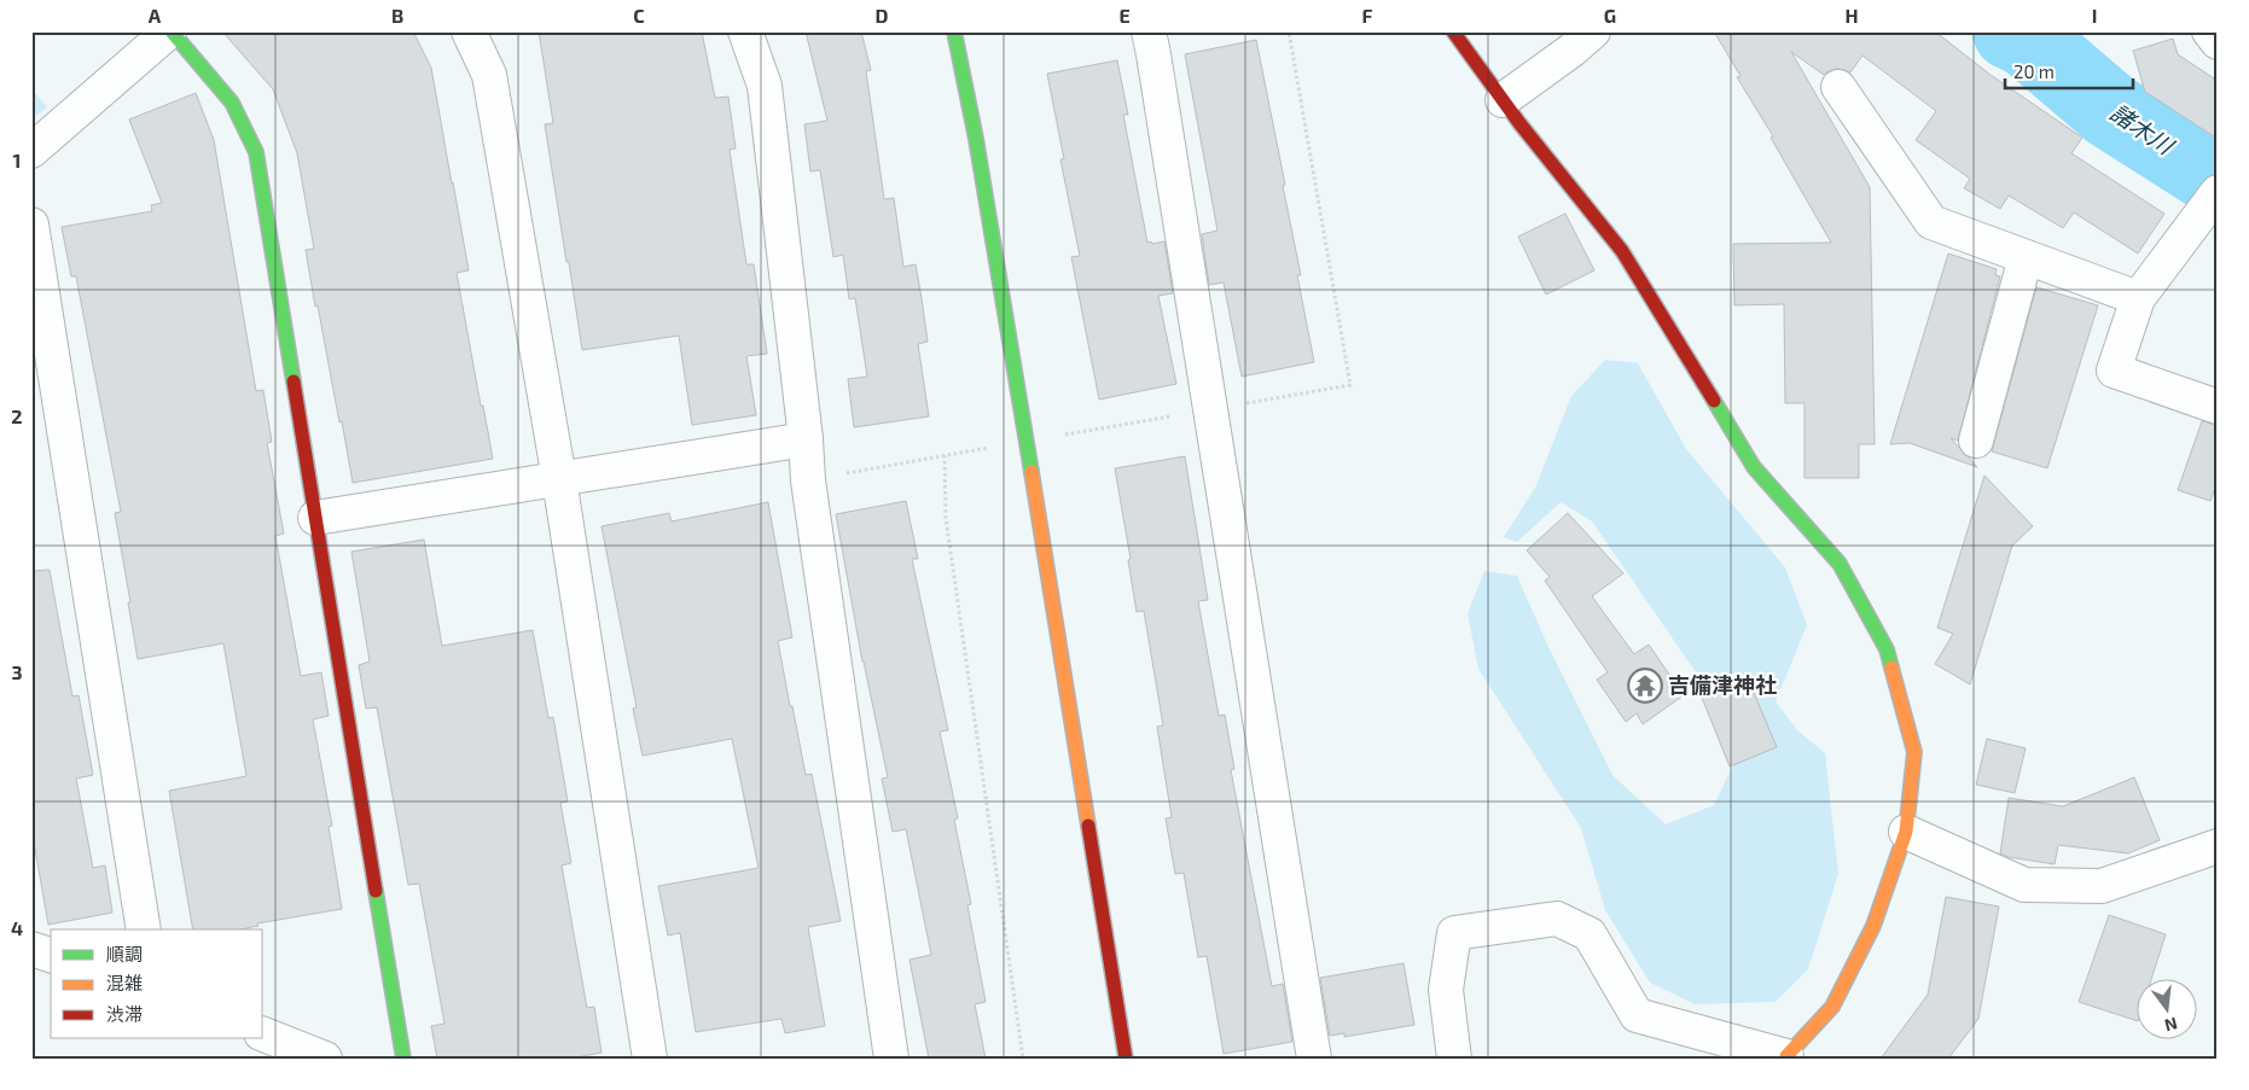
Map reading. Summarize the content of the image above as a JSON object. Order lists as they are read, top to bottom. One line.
{"water":["諸木川"],"places":{"temple":["吉備津神社"]},"legend":["順調","混雑","渋滞"],"scale_bar":"20 m","north":"bottom","grid":{"columns":["A","B","C","D","E","F","G","H","I"],"rows":["1","2","3","4"]}}
